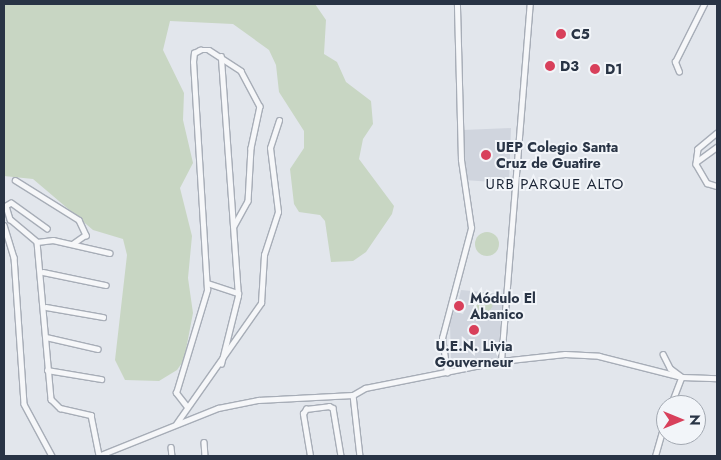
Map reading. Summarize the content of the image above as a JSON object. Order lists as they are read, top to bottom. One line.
{"districts":["URB PARQUE ALTO"],"places":["C5","D3","D1","UEP Colegio Santa Cruz de Guatire","Módulo El Abanico","U.E.N. Livia Gouverneur"],"north":"right"}
